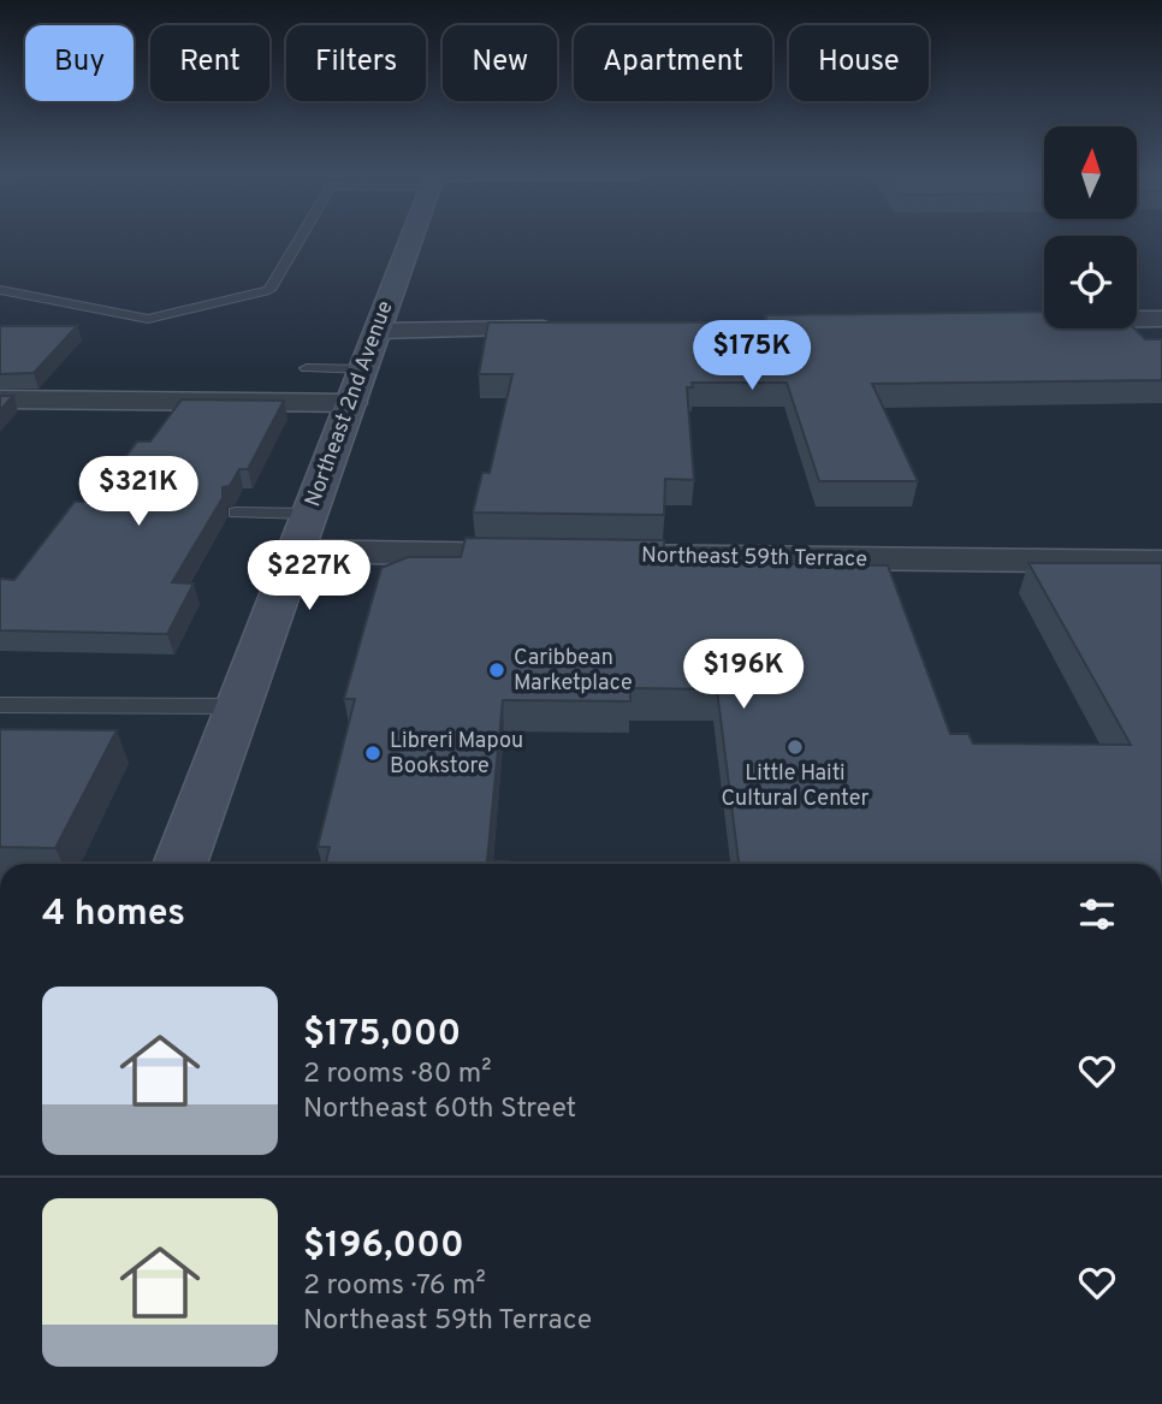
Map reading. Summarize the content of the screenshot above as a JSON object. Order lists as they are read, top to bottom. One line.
{"streets":{"main road":["Northeast 2nd Avenue"],"street":["Northeast 59th Terrace"]},"crossings":[["Northeast 2nd Avenue","Northeast 59th Terrace"]],"places":["Caribbean Marketplace","Little Haiti Cultural Center","Libreri Mapou Bookstore"],"north":"top","page":{"chip":["Buy","Rent","Filters","New","Apartment","House"],"price":["$175K","$321K","$227K","$196K"],"heading":"4 homes","list":[{"name":"$175,000","note":"2 rooms · 80 m² · Northeast 60th Street"},{"name":"$196,000","note":"2 rooms · 76 m² · Northeast 59th Terrace"}]}}
